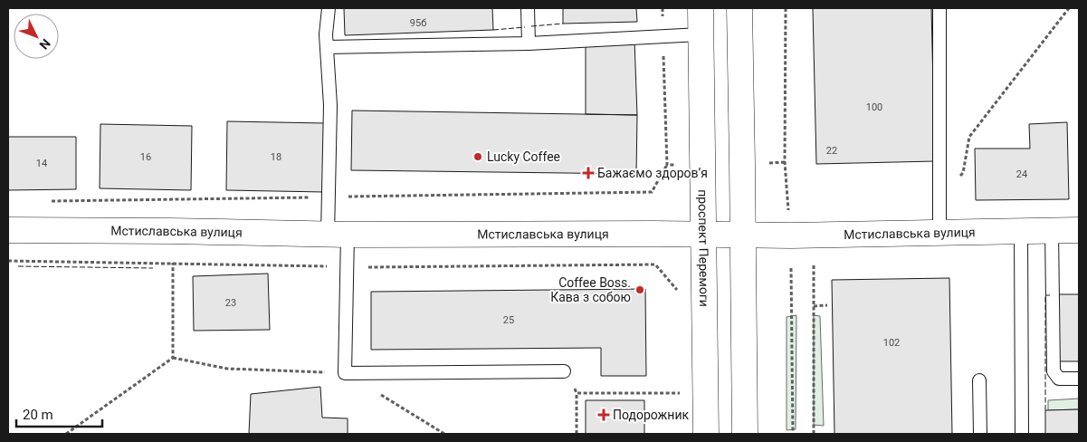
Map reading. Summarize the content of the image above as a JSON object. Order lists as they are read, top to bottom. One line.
{"streets":{"street":["Мстиславська вулиця","проспект Перемоги"]},"crossings":[["Мстиславська вулиця","проспект Перемоги"]],"places":{"other":["Lucky Coffee","Coffee Boss. Кава з собою"],"health":["Бажаємо здоровʼя","Подорожник"]},"house_numbers":["95б","100","22","16","18","14","24","23","25","102"],"scale_bar":"20 m","north":"bottom right"}
